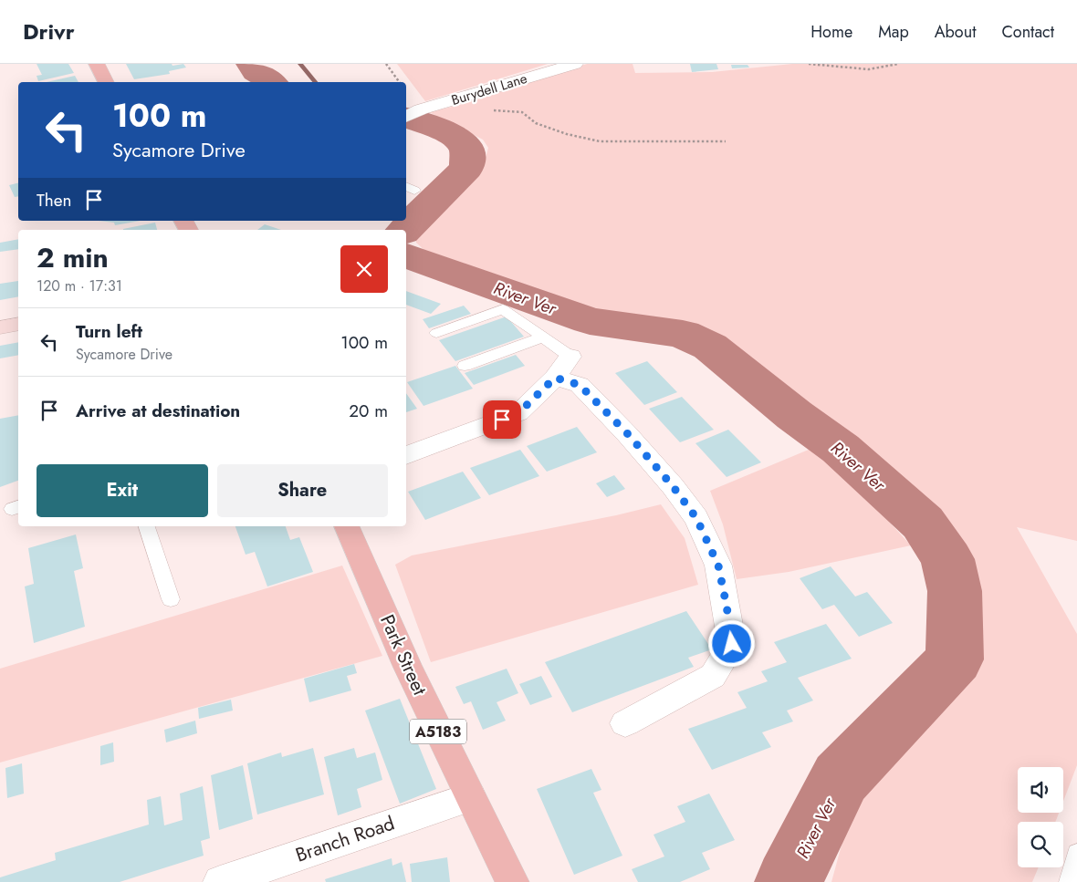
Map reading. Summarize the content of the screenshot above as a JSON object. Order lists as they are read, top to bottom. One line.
{"streets":{"main road":["Park Street","A5183"],"street":["Burydell Lane","Branch Road"]},"crossings":[["Park Street","Branch Road"]],"water":["River Ver"],"page":{"header":"Drivr","nav":["Home","Map","About","Contact"],"turn":["100 m","Sycamore Drive"],"then":"Then","heading":["2 min","120 m · 17:31"],"list":[{"name":"Turn left","note":"Sycamore Drive","value":"100 m"},{"name":"Arrive at destination","value":"20 m"}],"buttons":["Exit","Share"]}}
